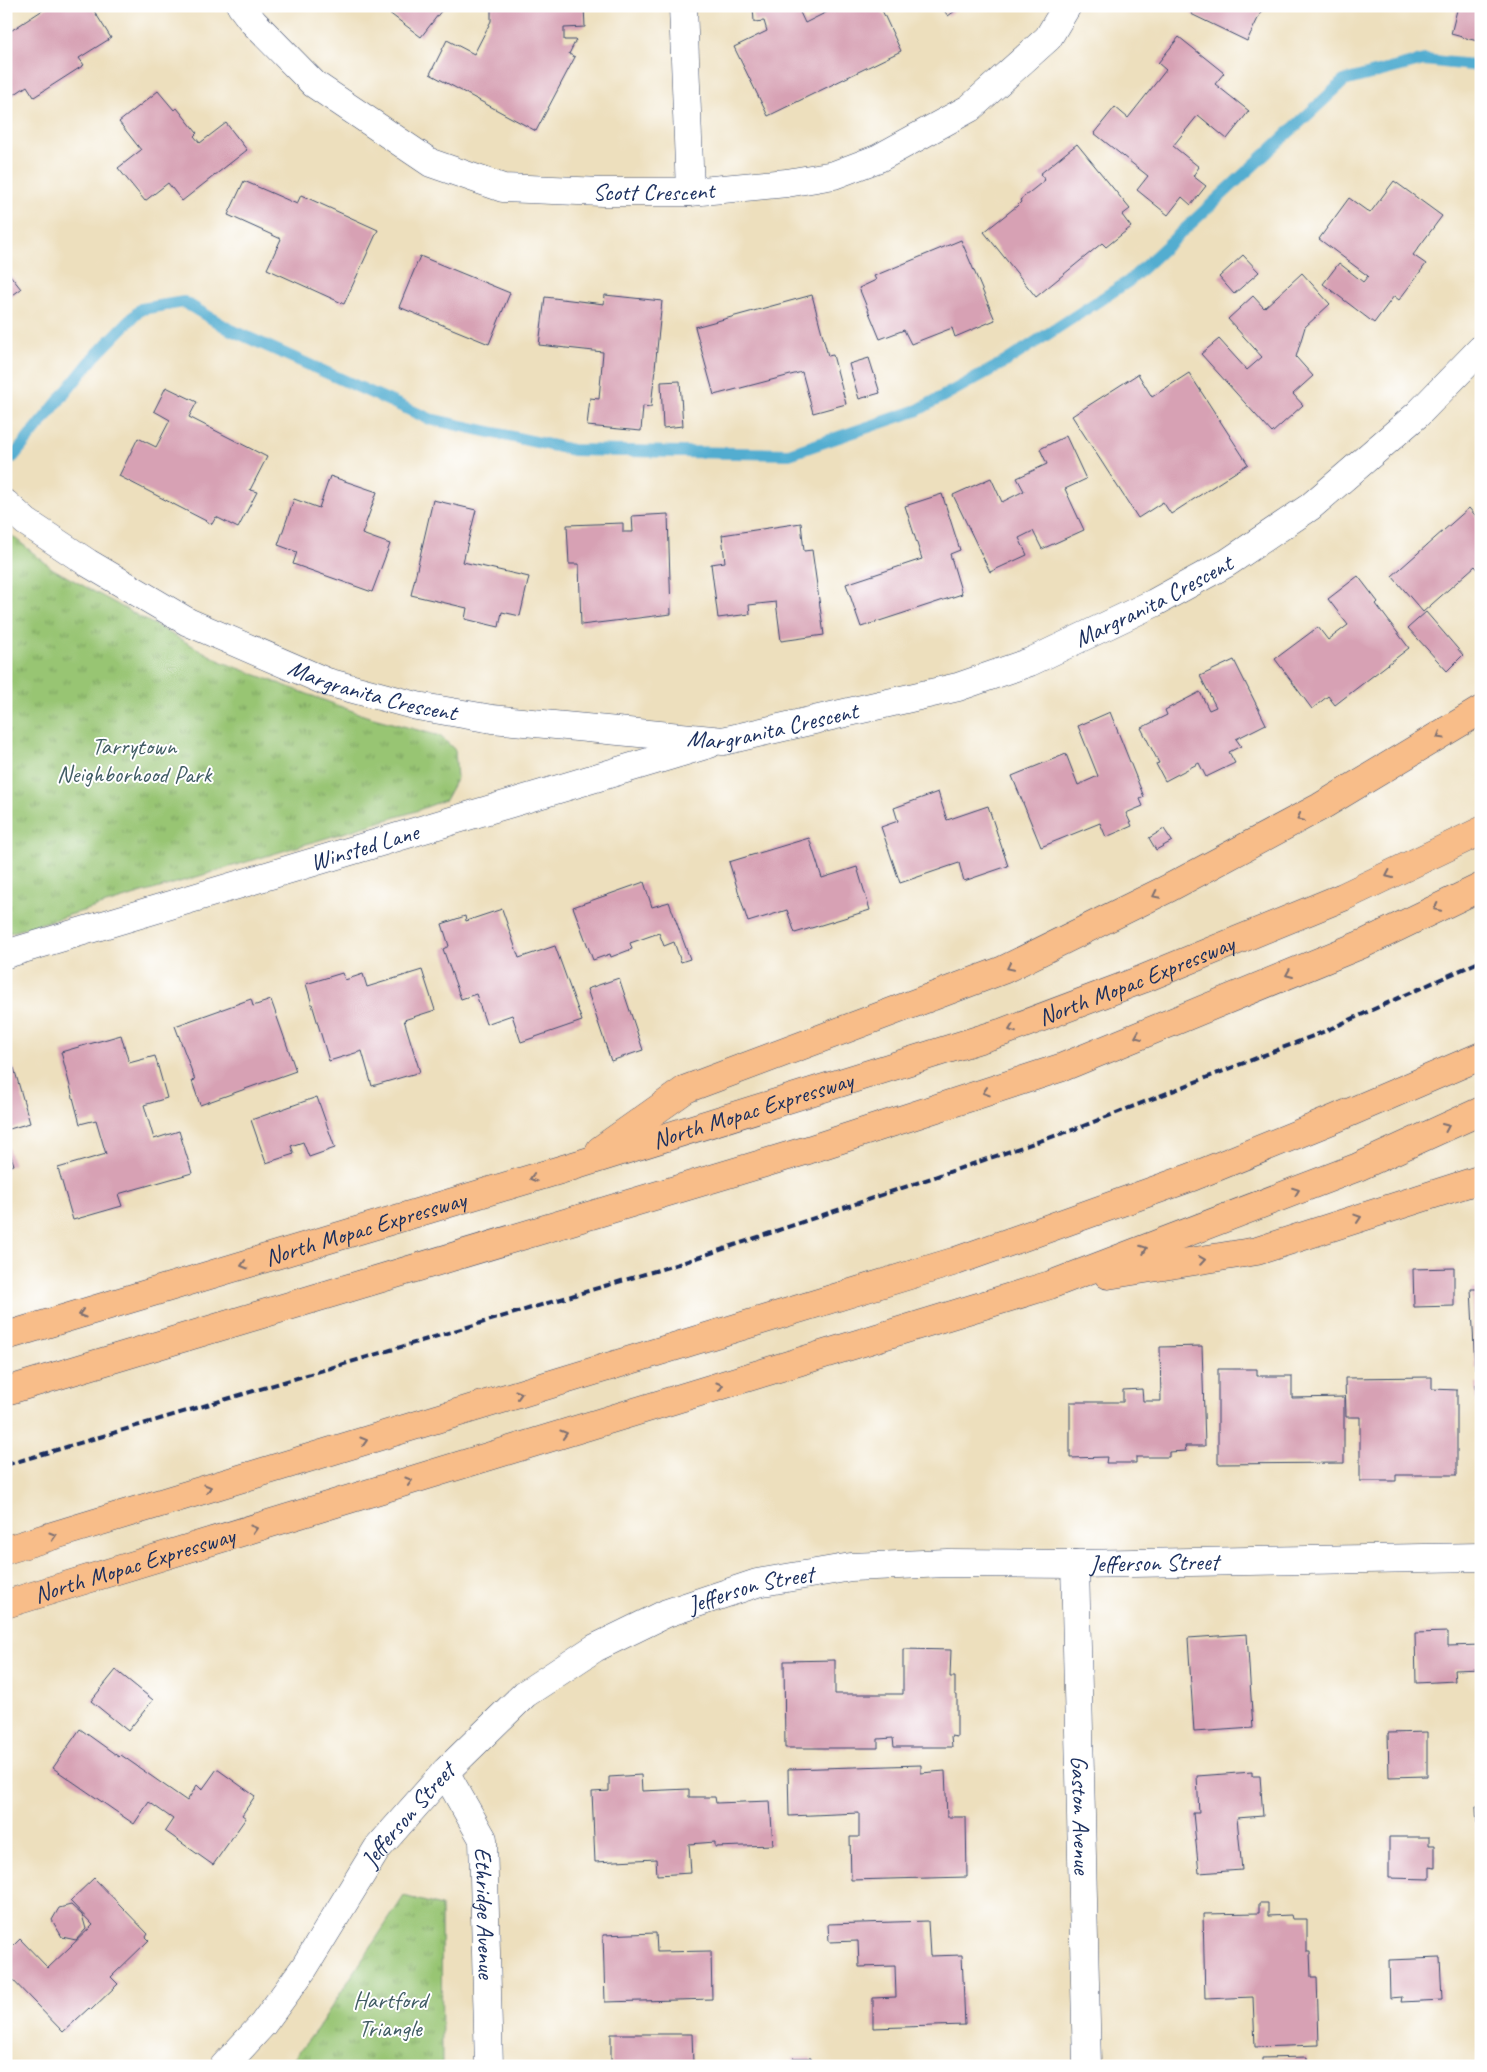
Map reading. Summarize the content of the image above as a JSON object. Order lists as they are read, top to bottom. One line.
{"streets":{"highway":["North Mopac Expressway"],"street":["Scott Crescent","Margranita Crescent","Winsted Lane","Jefferson Street","Gaston Avenue","Ethridge Avenue"]},"crossings":[["Margranita Crescent","Winsted Lane"],["Jefferson Street","Gaston Avenue"],["Jefferson Street","Ethridge Avenue"]],"parks":["Tarrytown Neighborhood Park","Hartford Triangle"]}
